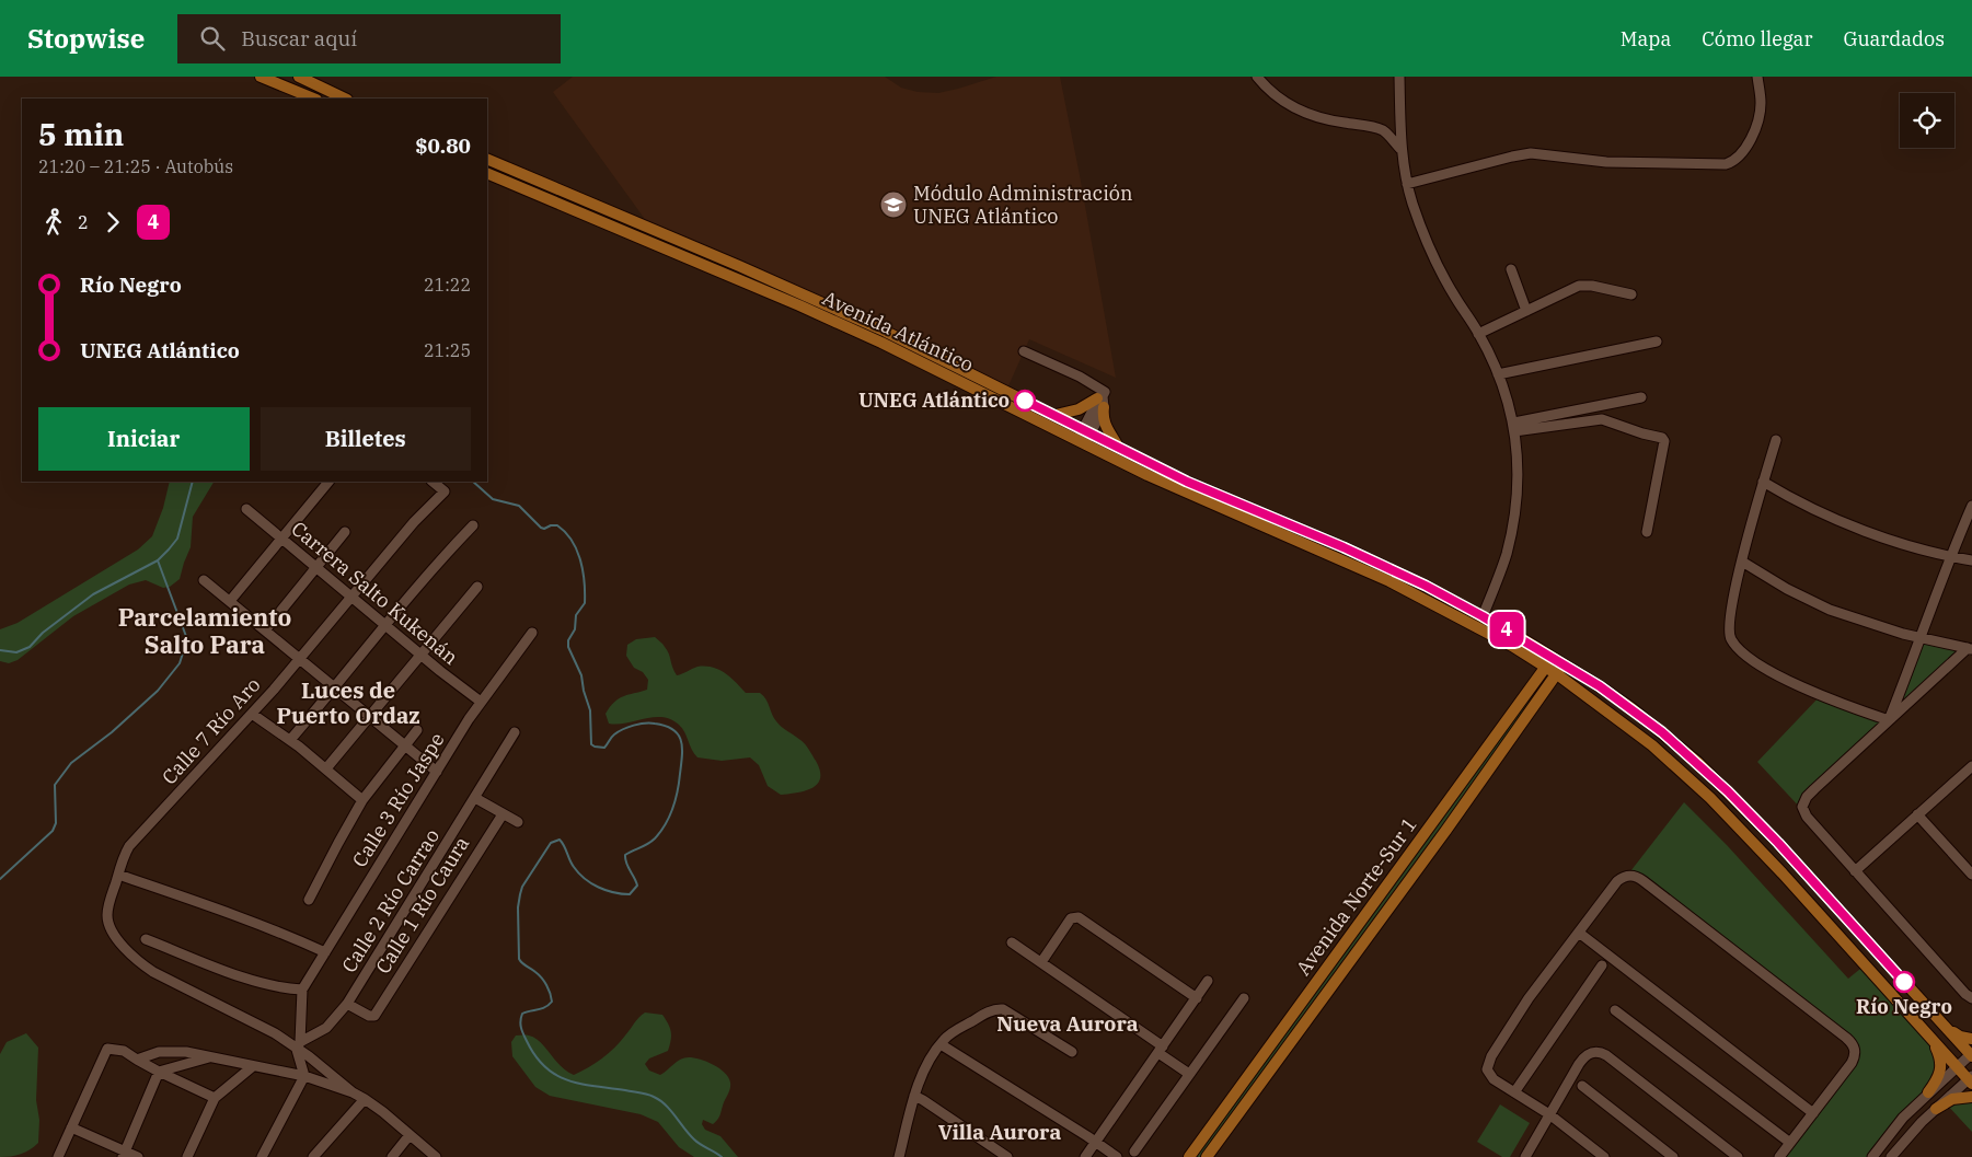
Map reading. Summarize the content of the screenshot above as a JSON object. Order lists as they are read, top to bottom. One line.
{"streets":{"main road":["Avenida Atlántico","Avenida Norte-Sur 1"],"street":["Carrera Salto Kukenán","Calle 7 Río Aro","Calle 3 Río Jaspe","Calle 2 Río Carrao","Calle 1 Río Caura"]},"crossings":[["Avenida Atlántico","Avenida Norte-Sur 1"],["Carrera Salto Kukenán","Calle 7 Río Aro"],["Carrera Salto Kukenán","Calle 3 Río Jaspe"],["Calle 7 Río Aro","Calle 2 Río Carrao"],["Calle 2 Río Carrao","Calle 1 Río Caura"]],"districts":["Parcelamiento Salto Para","Luces de Puerto Ordaz","Nueva Aurora","Villa Aurora"],"places":{"school or university":["Módulo Administración UNEG Atlántico"],"other":["UNEG Atlántico","Río Negro"]},"lines":["bus line 4"],"page":{"header":"Stopwise","search":"Buscar aquí","nav":["Mapa","Cómo llegar","Guardados"],"on_map":"4","heading":["5 min","21:20 – 21:25 · Autobús","$0.80"],"legs":["2","4"],"list":[{"name":"Río Negro","value":"21:22"},{"name":"UNEG Atlántico","value":"21:25"}],"buttons":["Iniciar","Billetes"]}}
